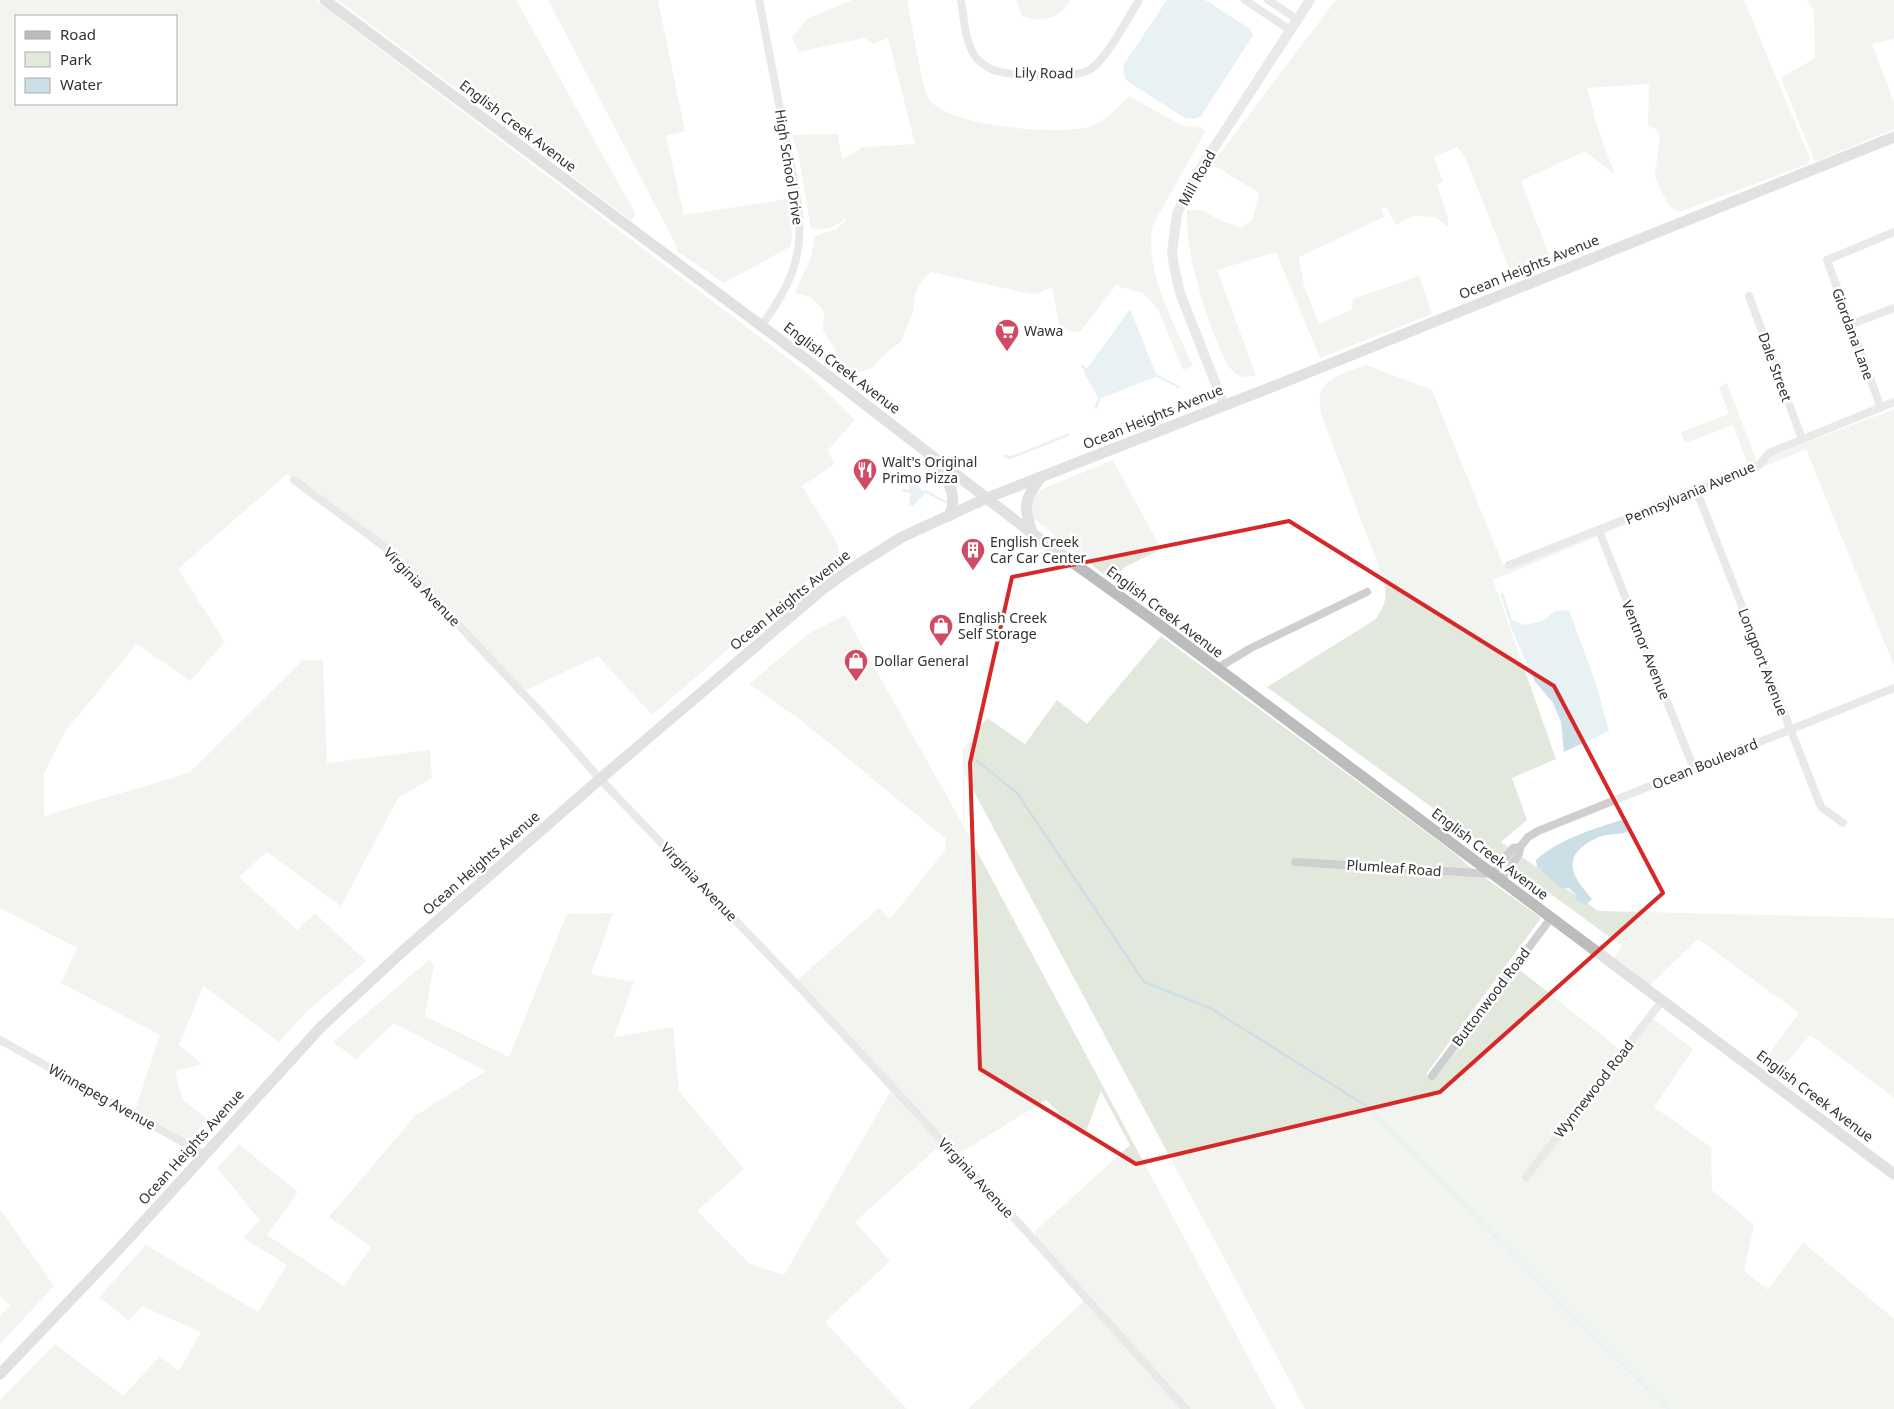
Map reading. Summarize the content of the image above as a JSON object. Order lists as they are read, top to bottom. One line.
{"streets":{"main road":["English Creek Avenue","Ocean Heights Avenue"],"street":["Lily Road","High School Drive","Mill Road","Giordana Lane","Dale Street","Pennsylvania Avenue","Virginia Avenue","Ventnor Avenue","Longport Avenue","Ocean Boulevard","Plumleaf Road","Buttonwood Road","Wynnewood Road","Winnepeg Avenue"]},"crossings":[["English Creek Avenue","High School Drive"],["English Creek Avenue","Ocean Heights Avenue"],["English Creek Avenue","Ocean Boulevard"],["English Creek Avenue","Plumleaf Road"],["English Creek Avenue","Buttonwood Road"],["English Creek Avenue","Wynnewood Road"],["Mill Road","Ocean Heights Avenue"],["Ocean Heights Avenue","Virginia Avenue"],["Ocean Heights Avenue","Winnepeg Avenue"],["Giordana Lane","Pennsylvania Avenue"],["Dale Street","Pennsylvania Avenue"],["Pennsylvania Avenue","Ventnor Avenue"],["Pennsylvania Avenue","Longport Avenue"],["Ventnor Avenue","Ocean Boulevard"],["Longport Avenue","Ocean Boulevard"],["Ocean Boulevard","Plumleaf Road"]],"places":{"supermarket":["Wawa"],"restaurant":["Walt's Original Primo Pizza"],"building":["English Creek Car Car Center"],"shop":["English Creek Self Storage","Dollar General"]},"legend":["Road","Park","Water"]}
